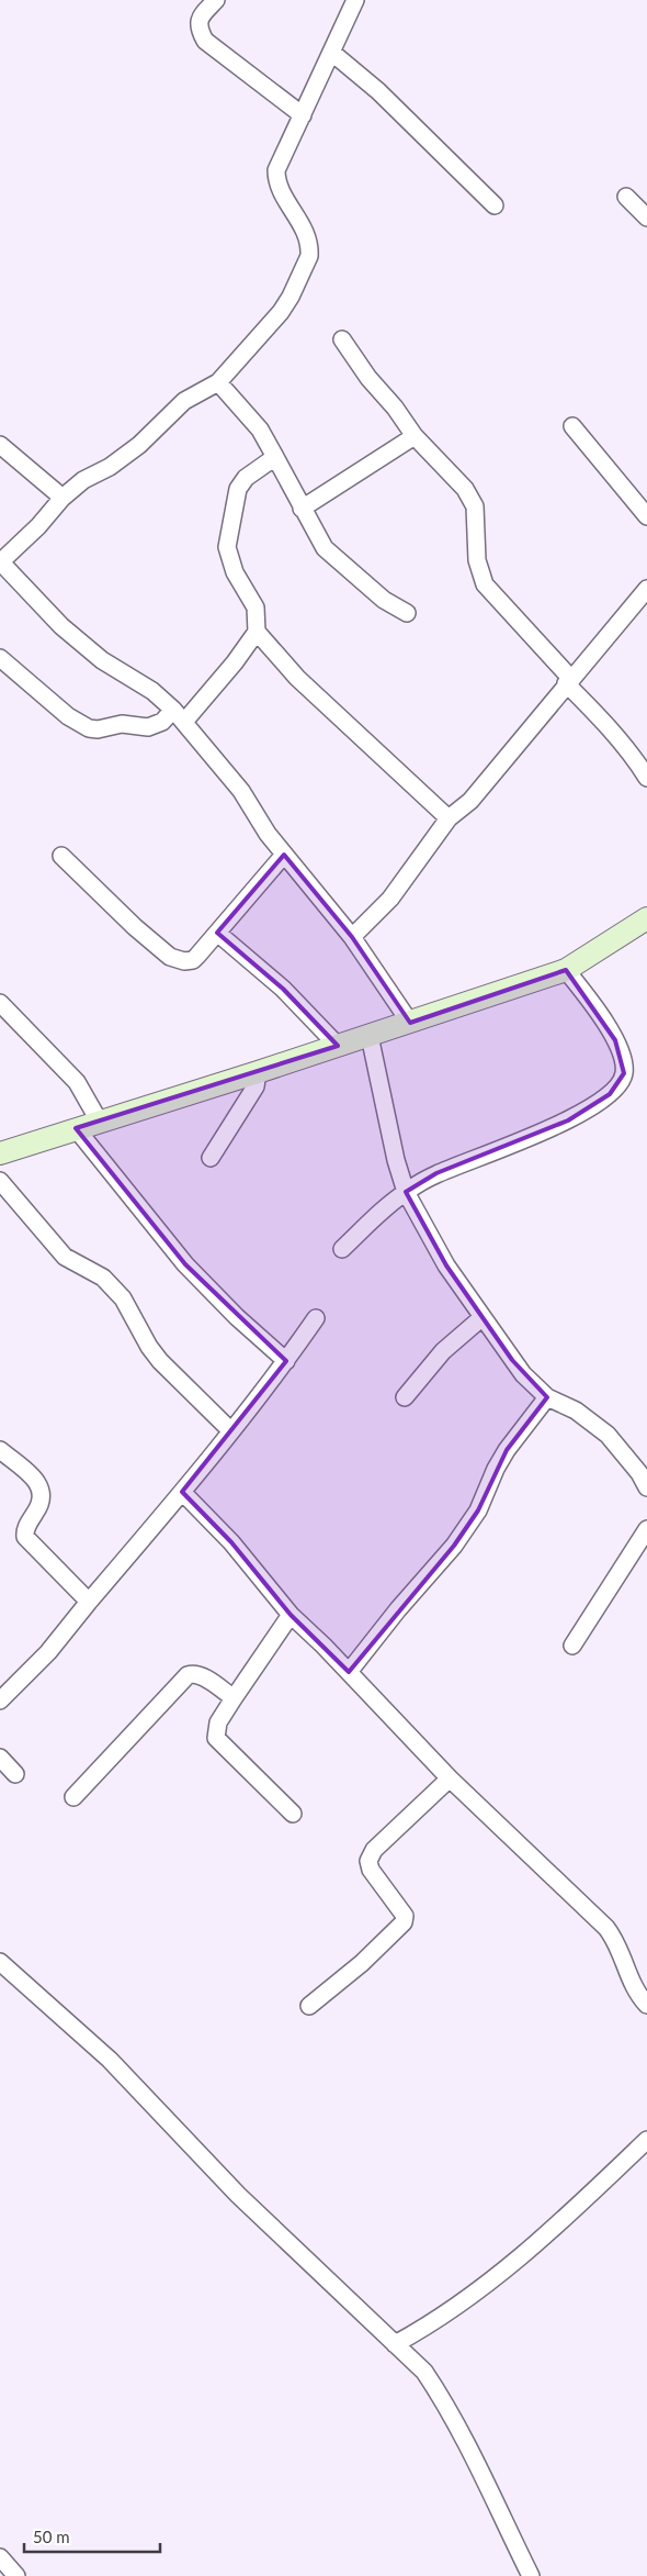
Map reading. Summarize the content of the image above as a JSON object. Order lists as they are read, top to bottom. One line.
{"scale_bar":"50 m"}
